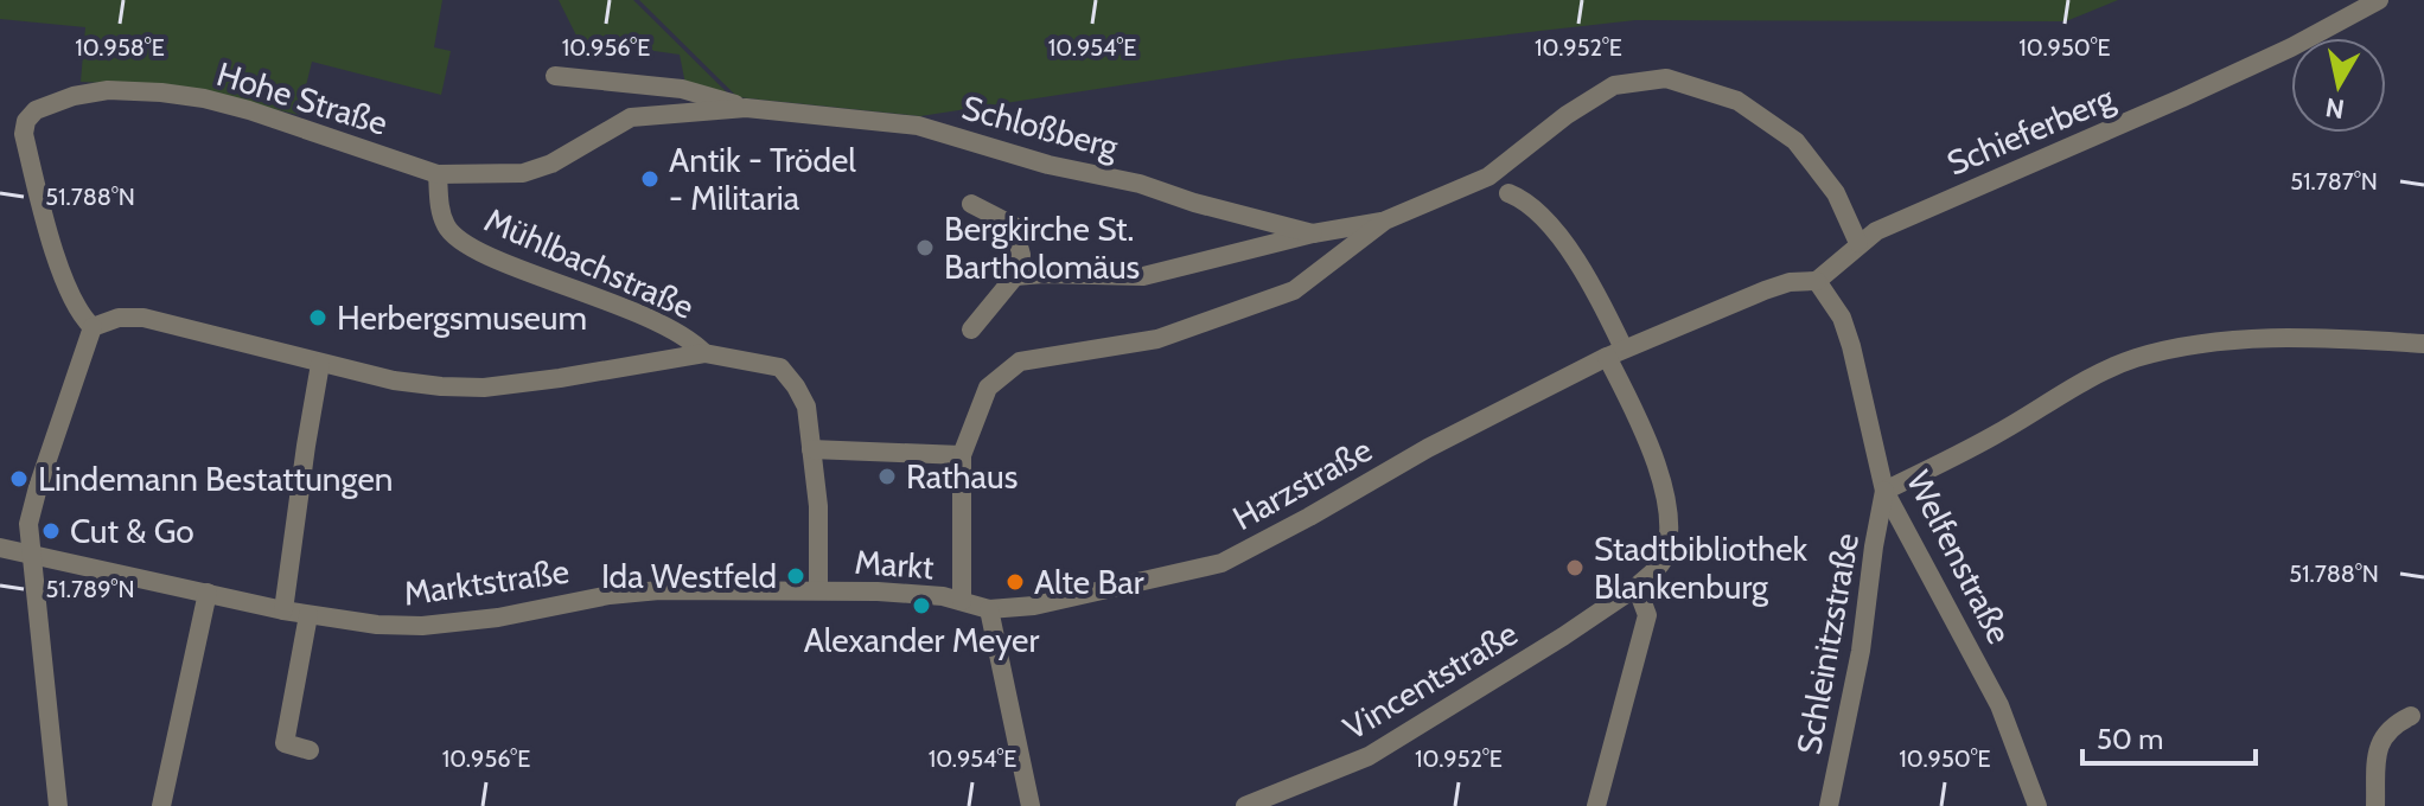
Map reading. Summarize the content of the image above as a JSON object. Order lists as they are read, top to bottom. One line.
{"streets":{"street":["Hohe Straße","Schloßberg","Schieferberg","Mühlbachstraße","Harzstraße","Welfenstraße","Markt","Marktstraße","Schleinitzstraße","Vincentstraße"]},"crossings":[["Hohe Straße","Schloßberg"],["Hohe Straße","Mühlbachstraße"],["Schieferberg","Harzstraße"],["Schieferberg","Welfenstraße"],["Mühlbachstraße","Markt"],["Harzstraße","Welfenstraße"],["Harzstraße","Vincentstraße"],["Welfenstraße","Schleinitzstraße"],["Markt","Marktstraße"]],"places":["Antik - Trödel - Militaria","Bergkirche St. Bartholomäus","Herbergsmuseum","Rathaus","Lindemann Bestattungen","Cut & Go","Stadtbibliothek Blankenburg","Ida Westfeld","Alte Bar","Alexander Meyer"],"scale_bar":"50 m","north":"bottom","coordinates":["10.950°E","10.958°E","10.956°E","10.954°E","10.952°E","51.787°N","51.788°N","51.789°N"]}
